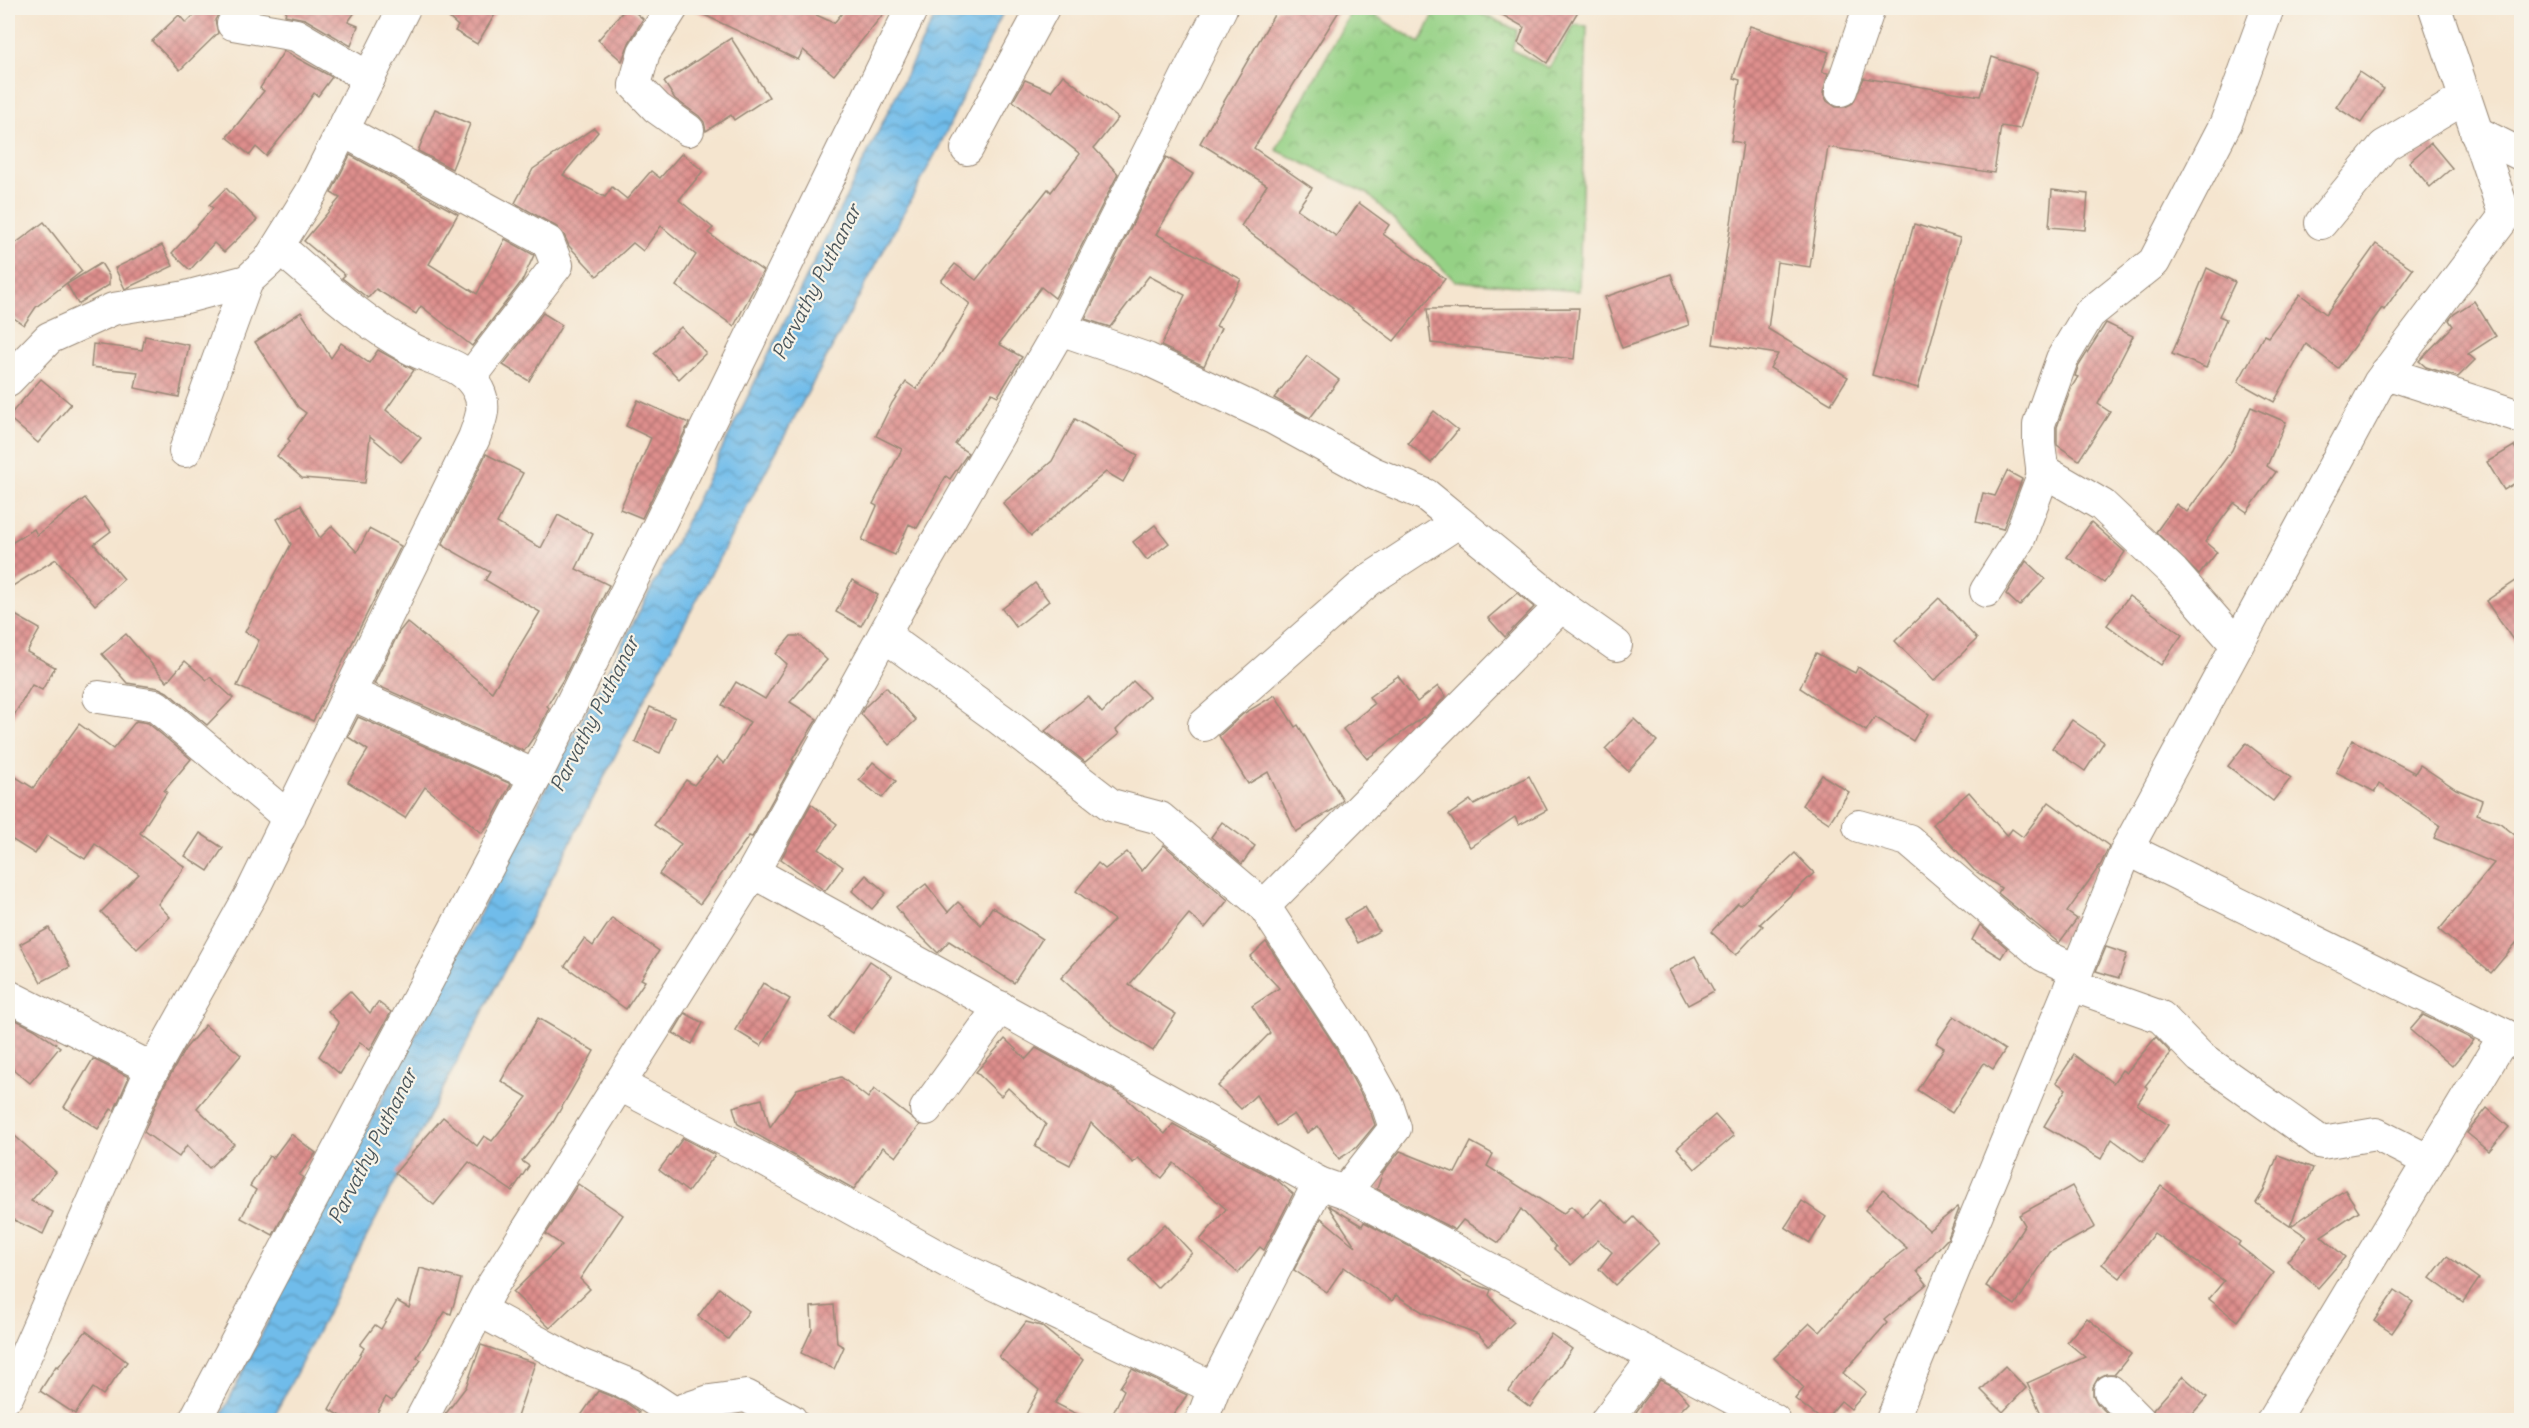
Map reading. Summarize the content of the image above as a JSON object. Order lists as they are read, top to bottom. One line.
{"water":["Parvathy Puthanar"]}
